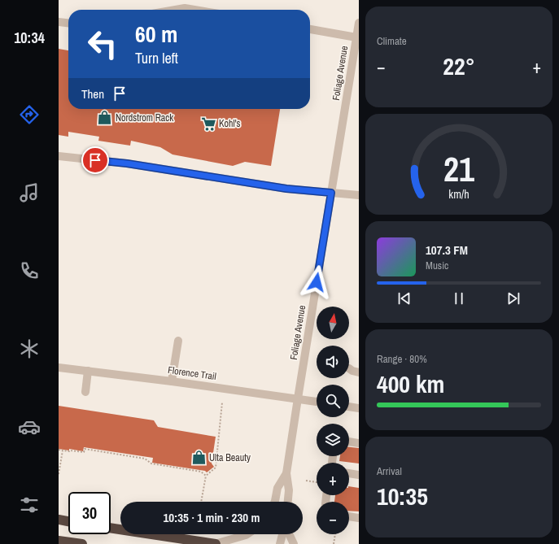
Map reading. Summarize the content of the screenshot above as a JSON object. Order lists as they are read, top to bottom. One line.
{"streets":{"street":["Foliage Avenue","Florence Trail"]},"crossings":[["Foliage Avenue","Florence Trail"]],"places":{"shop":["Nordstrom Rack","Ulta Beauty"],"supermarket":["Kohl's"]},"north":"top","page":{"tabs":"10:34","tile":["Climate",["Range · 80%","400 km"],["Arrival","10:35"]],"turn":["60 m","Turn left"],"heat":["−","22°","+"],"then":"Then","song":["107.3 FM","Music"],"map_buttons":["+","−"],"limit":"30","trip":"10:35 · 1 min · 230 m","gauge":["21","km/h"]}}
